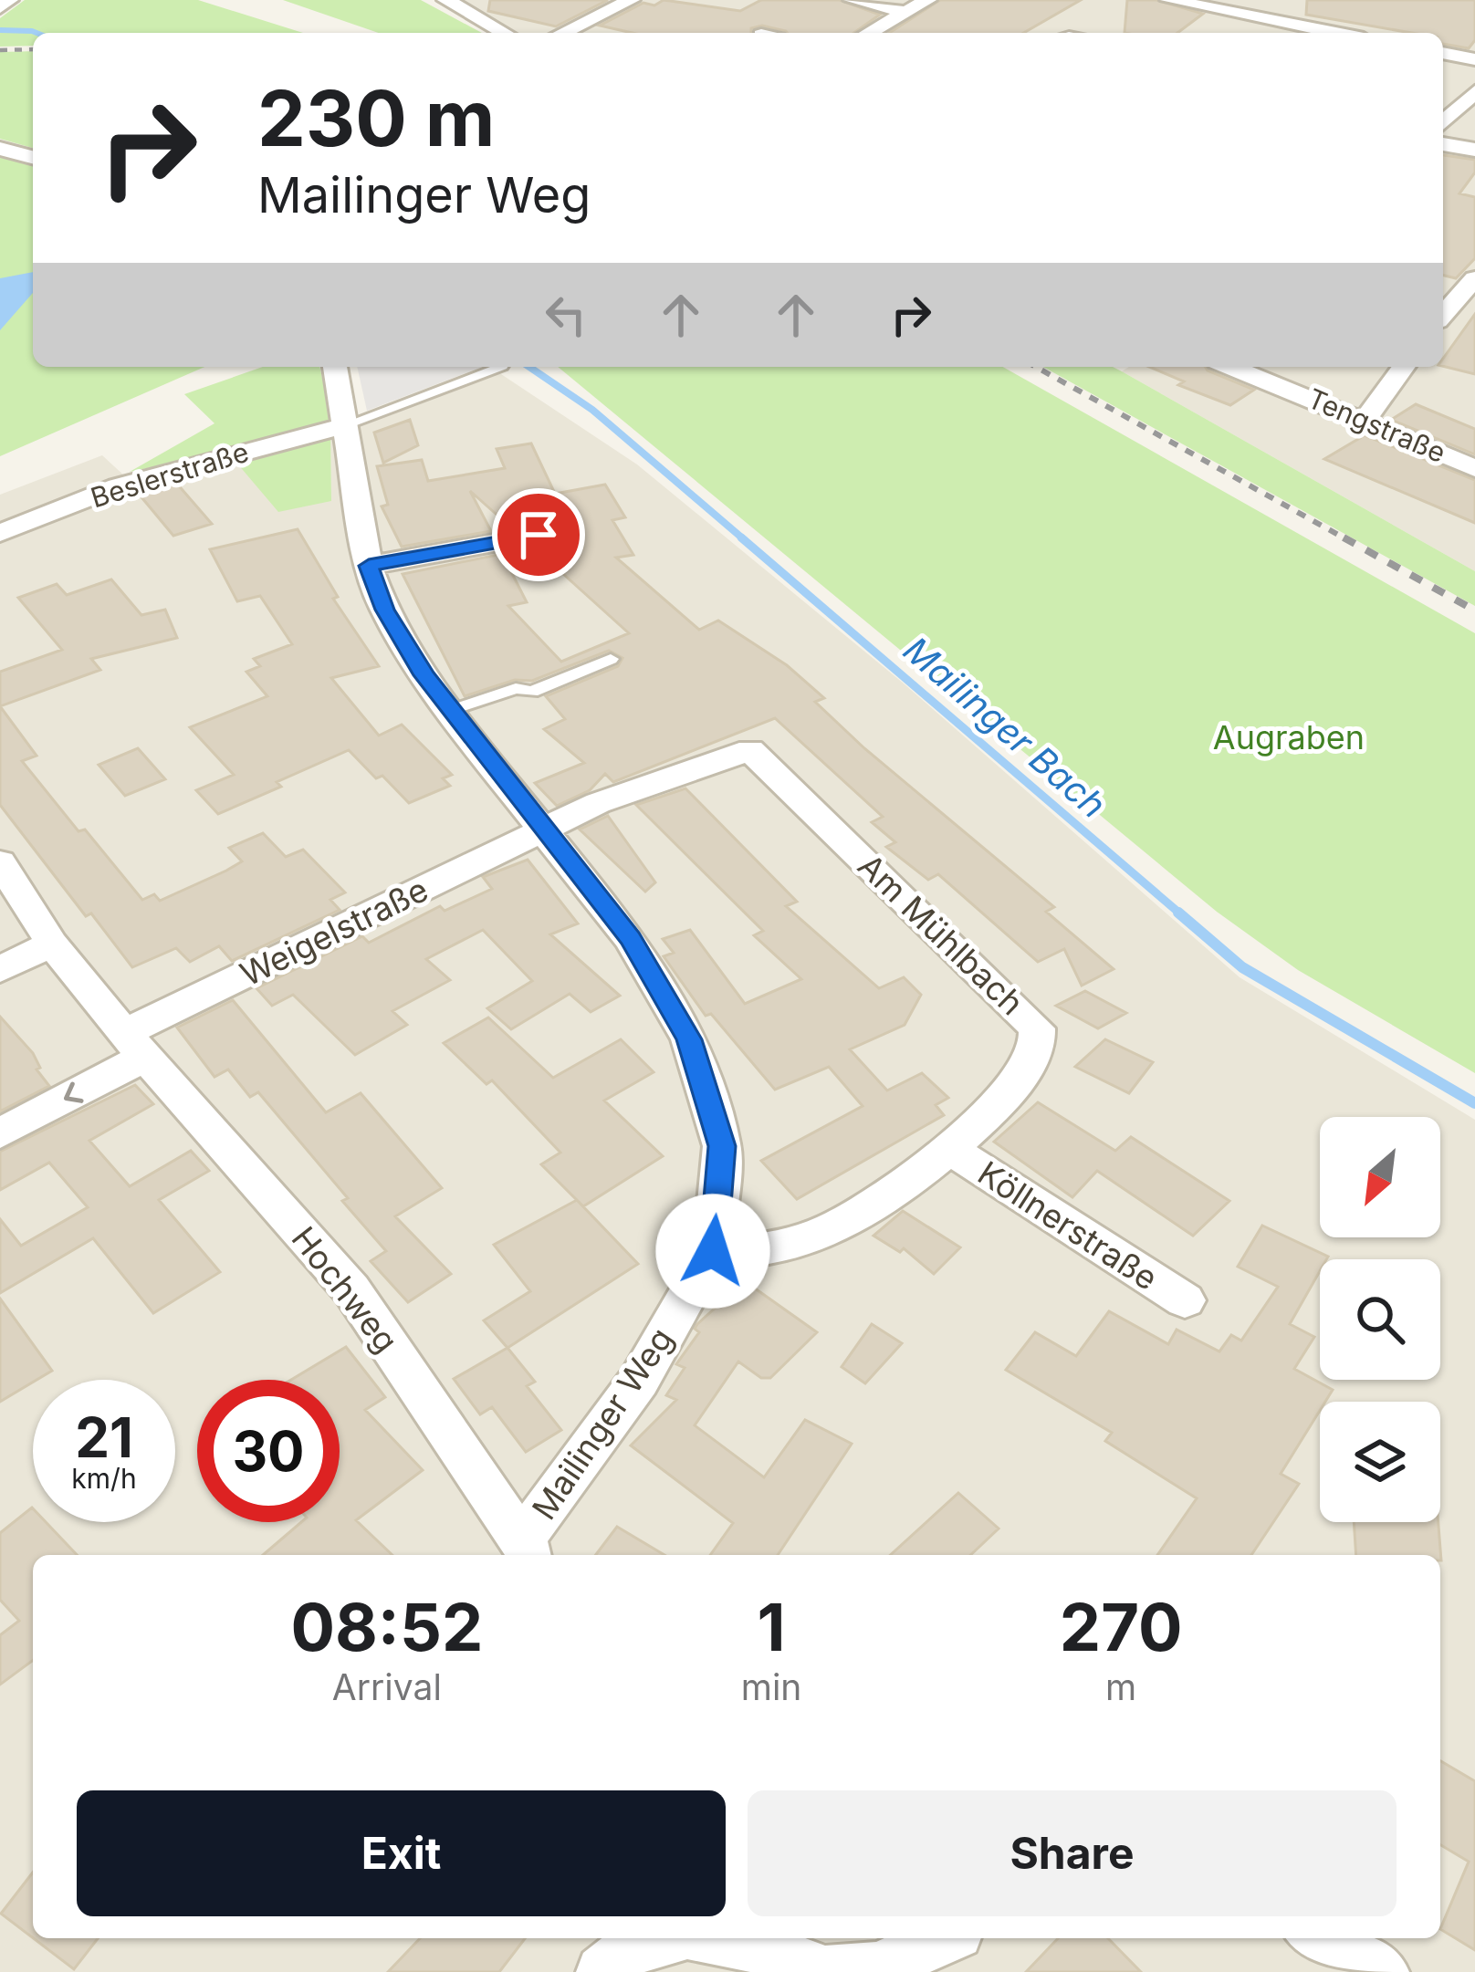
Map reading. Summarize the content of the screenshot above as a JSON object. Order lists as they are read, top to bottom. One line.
{"streets":{"street":["Tengstraße","Beslerstraße","Weigelstraße","Am Mühlbach","Köllnerstraße","Hochweg","Mailinger Weg"]},"crossings":[["Beslerstraße","Mailinger Weg"],["Weigelstraße","Am Mühlbach"],["Weigelstraße","Hochweg"],["Weigelstraße","Mailinger Weg"],["Am Mühlbach","Köllnerstraße"],["Am Mühlbach","Mailinger Weg"],["Hochweg","Mailinger Weg"]],"water":["Mailinger Bach"],"parks":["Augraben"],"north":"bottom left","page":{"turn":["230 m","Mailinger Weg"],"speed":"21 km/h","limit":"30","eta":["08:52","Arrival","1","min","270","m"],"buttons":["Exit","Share"]}}
